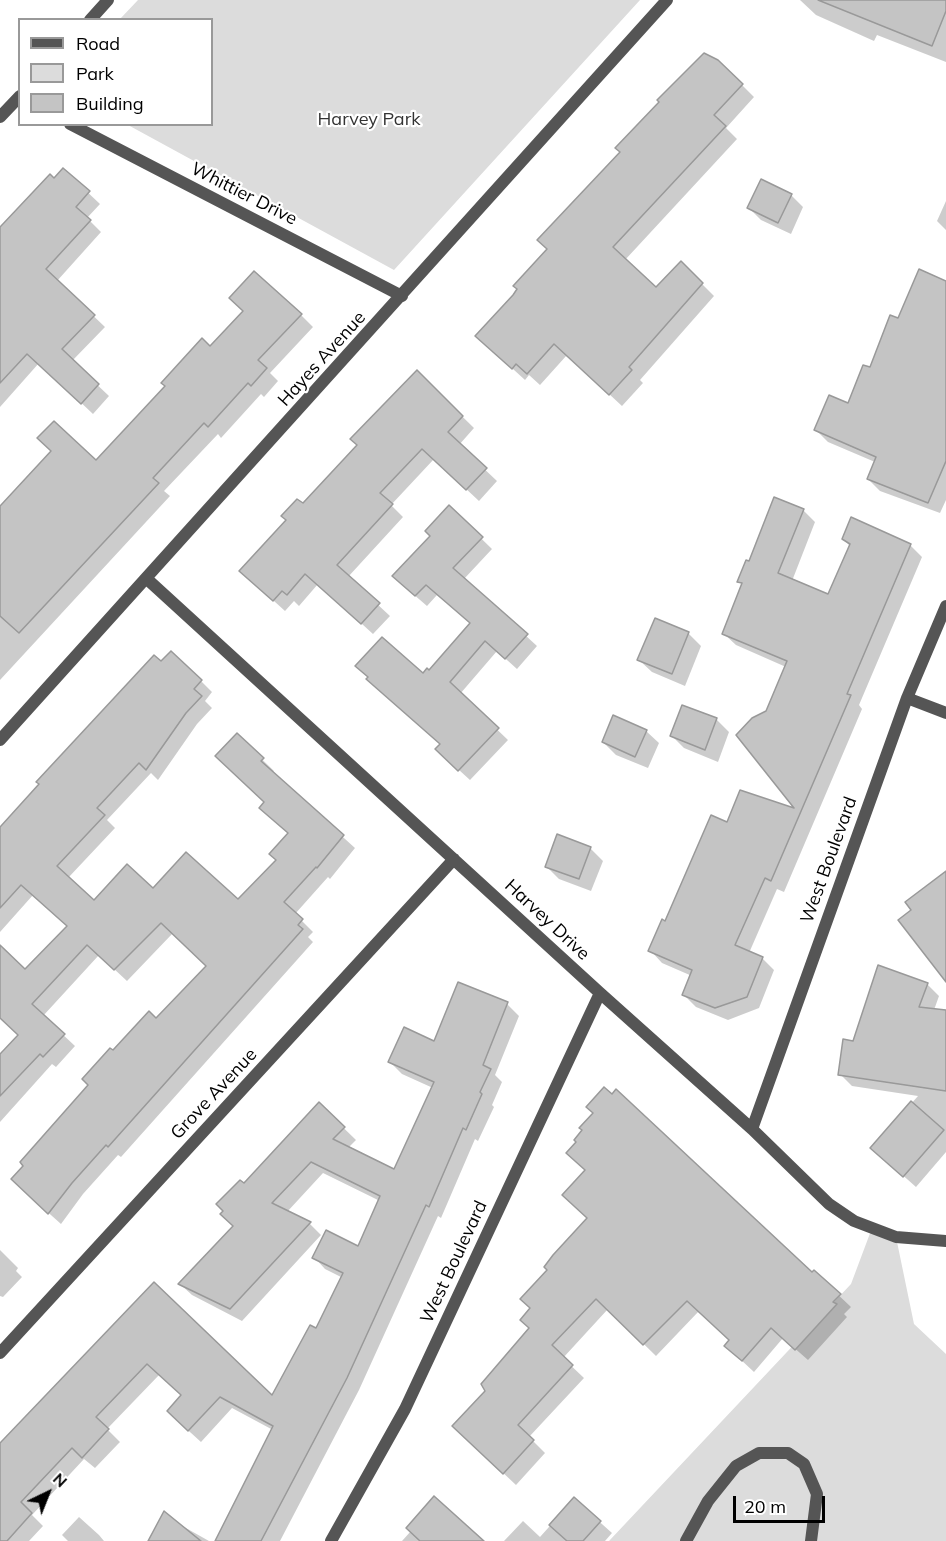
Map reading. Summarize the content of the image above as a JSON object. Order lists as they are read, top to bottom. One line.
{"streets":{"street":["Whittier Drive","Hayes Avenue","West Boulevard","Harvey Drive","Grove Avenue"]},"crossings":[["Whittier Drive","Hayes Avenue"],["Hayes Avenue","Harvey Drive"],["West Boulevard","Harvey Drive"],["Harvey Drive","Grove Avenue"]],"parks":["Harvey Park"],"legend":["Road","Park","Building"],"scale_bar":"20 m","north":"top right"}
